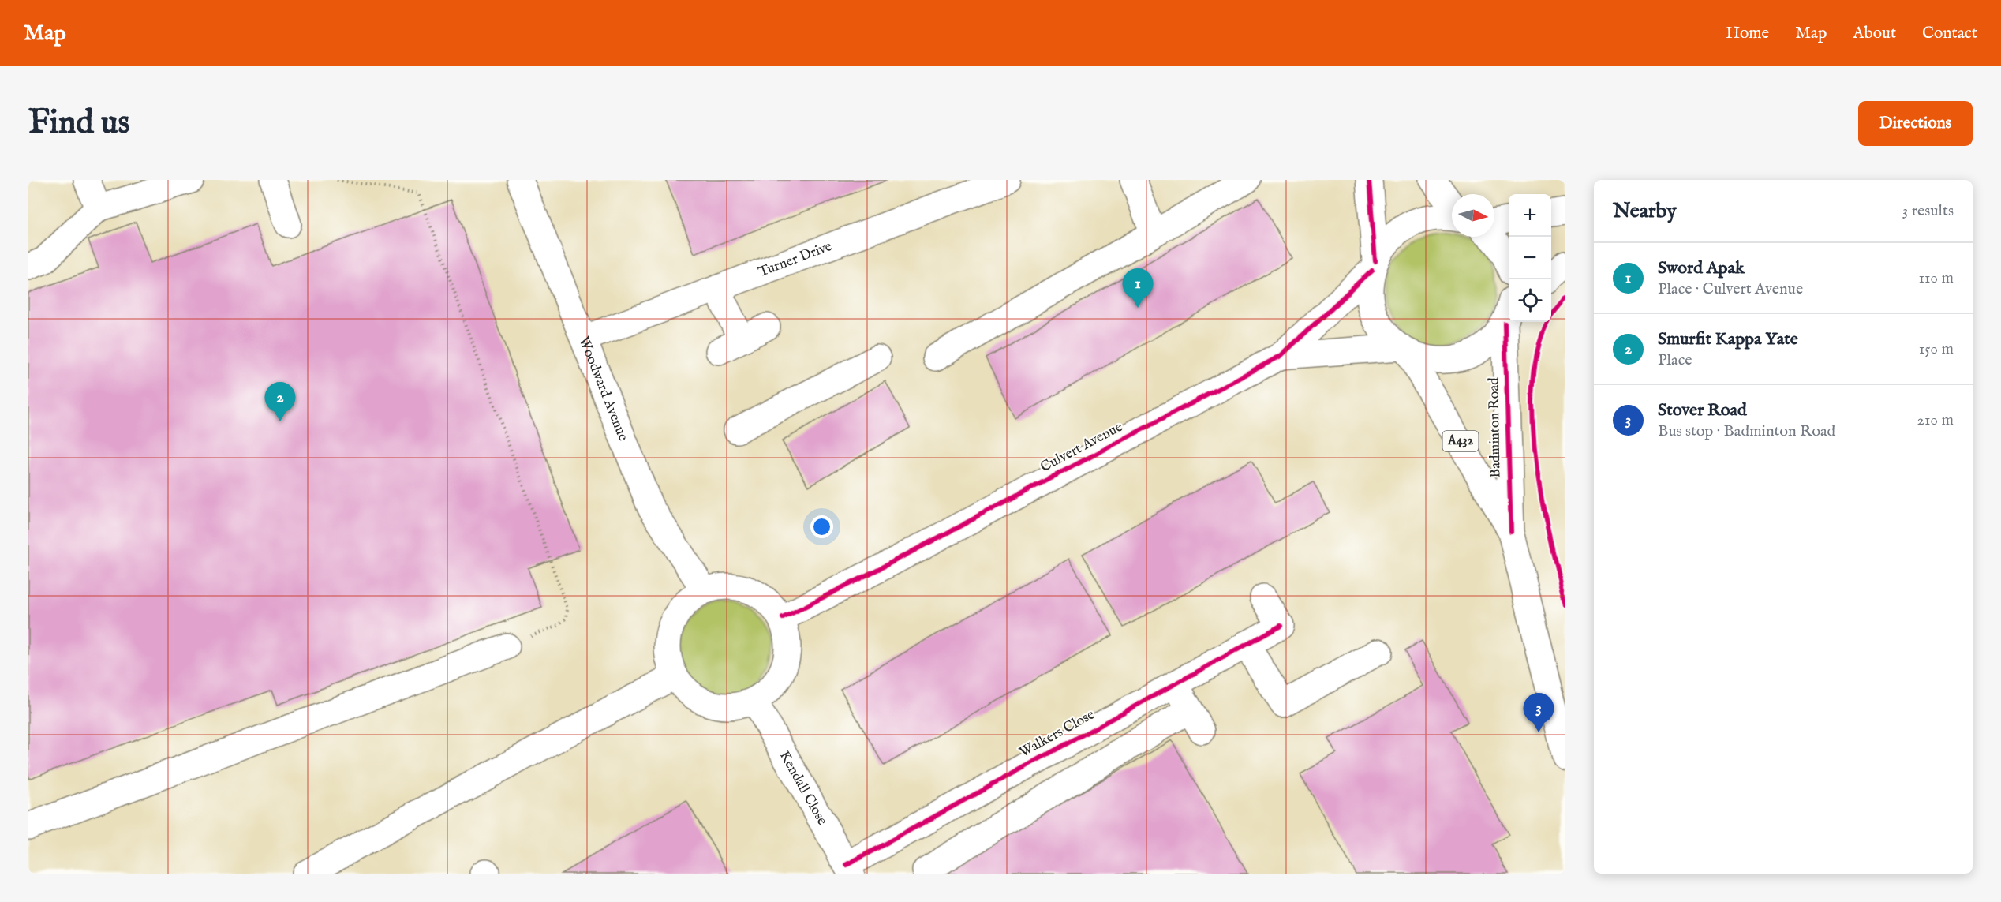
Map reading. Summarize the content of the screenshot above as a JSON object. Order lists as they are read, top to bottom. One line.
{"streets":{"street":["Turner Drive","Woodward Avenue","Badminton Road","A432","Culvert Avenue","Walkers Close","Kendall Close"]},"crossings":[["Turner Drive","Woodward Avenue"],["Woodward Avenue","Culvert Avenue"],["Woodward Avenue","Kendall Close"],["Badminton Road","Culvert Avenue"],["Culvert Avenue","Kendall Close"],["Walkers Close","Kendall Close"]],"north":"right","page":{"header":"Map","nav":["Home","Map","About","Contact"],"buttons":"Directions","title":"Find us","heading":["Nearby","3 results"],"map_buttons":["+","−"],"list":[{"mark":"1","name":"Sword Apak","note":"Place · Culvert Avenue","value":"110 m"},{"mark":"2","name":"Smurfit Kappa Yate","note":"Place","value":"150 m"},{"mark":"3","name":"Stover Road","note":"Bus stop · Badminton Road","value":"210 m"}],"pins":["1","2","3"]}}
